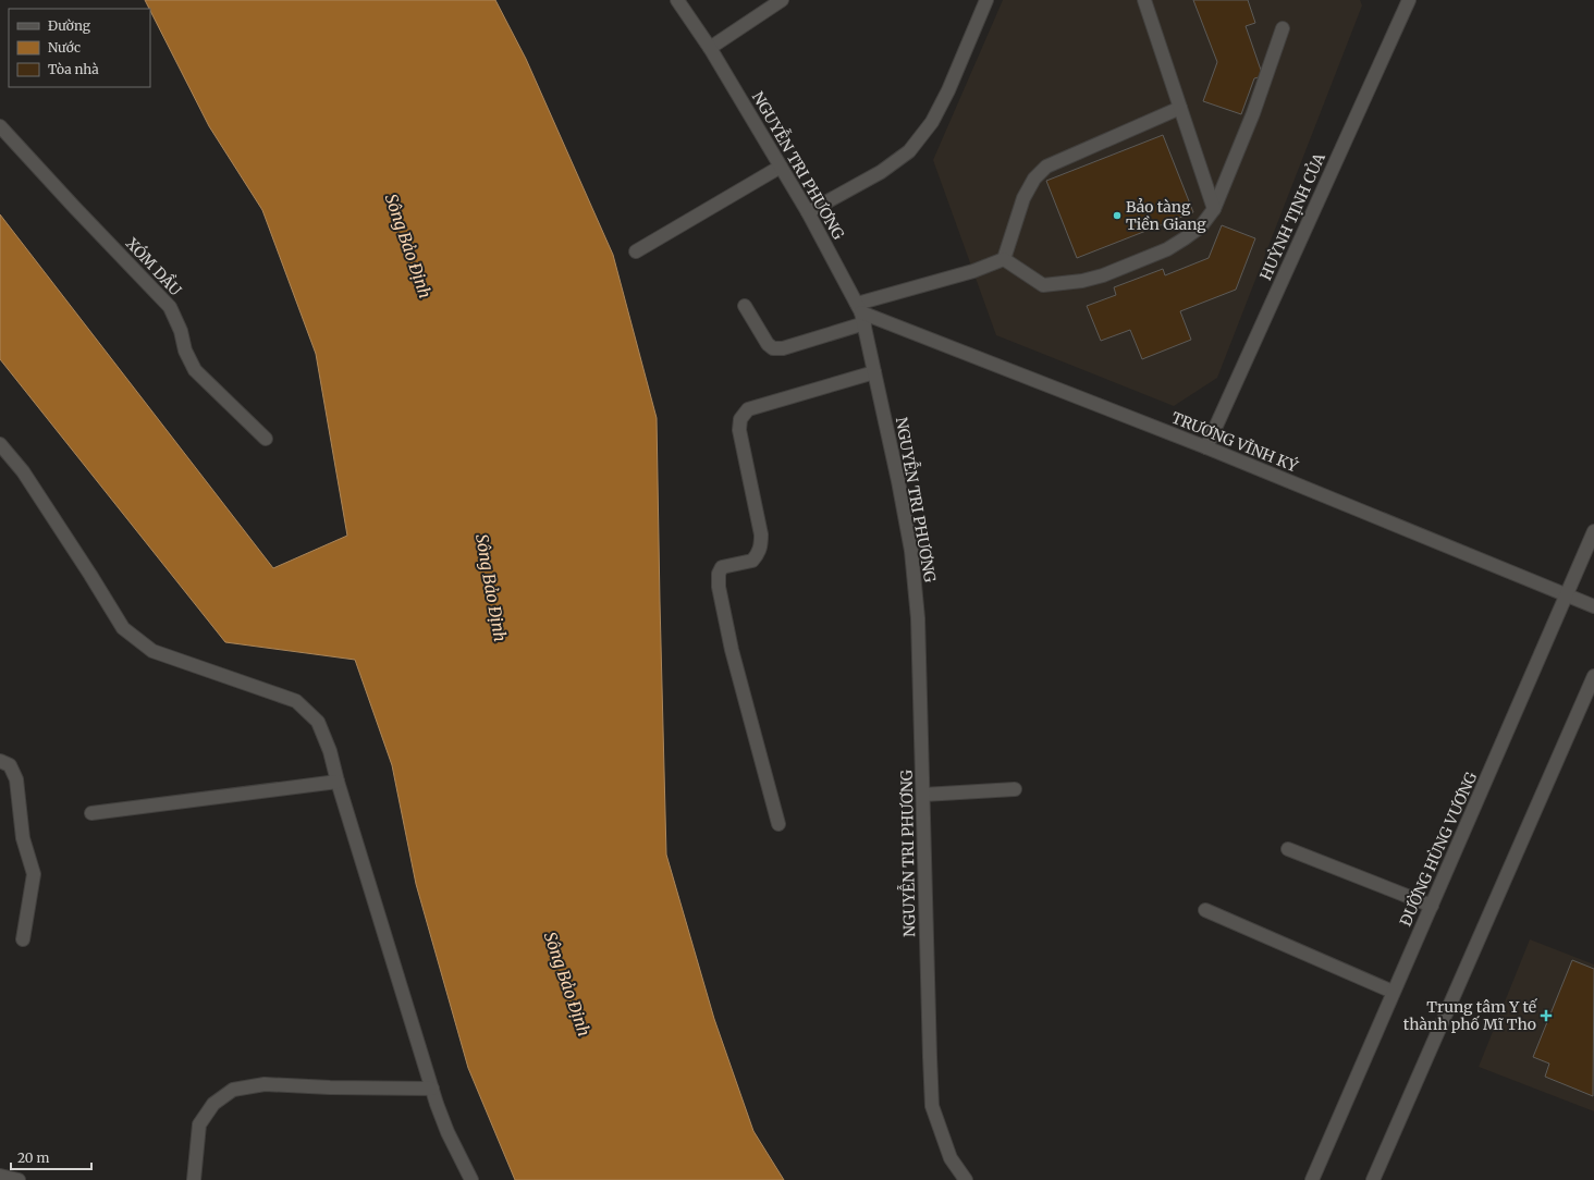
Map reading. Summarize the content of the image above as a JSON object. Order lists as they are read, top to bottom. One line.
{"streets":{"street":["NGUYỄN TRI PHƯƠNG","HUỲNH TỊNH CỦA","XÓM DẦU","TRƯƠNG VĨNH KÝ","ĐƯỜNG HÙNG VƯƠNG"]},"crossings":[["NGUYỄN TRI PHƯƠNG","TRƯƠNG VĨNH KÝ"],["HUỲNH TỊNH CỦA","TRƯƠNG VĨNH KÝ"],["TRƯƠNG VĨNH KÝ","ĐƯỜNG HÙNG VƯƠNG"]],"water":["Sông Bảo Định"],"places":{"other":["Bảo tàng Tiền Giang"],"health":["Trung tâm Y tế thành phố Mĩ Tho"]},"legend":["Đường","Nước","Tòa nhà"],"scale_bar":"20 m"}
